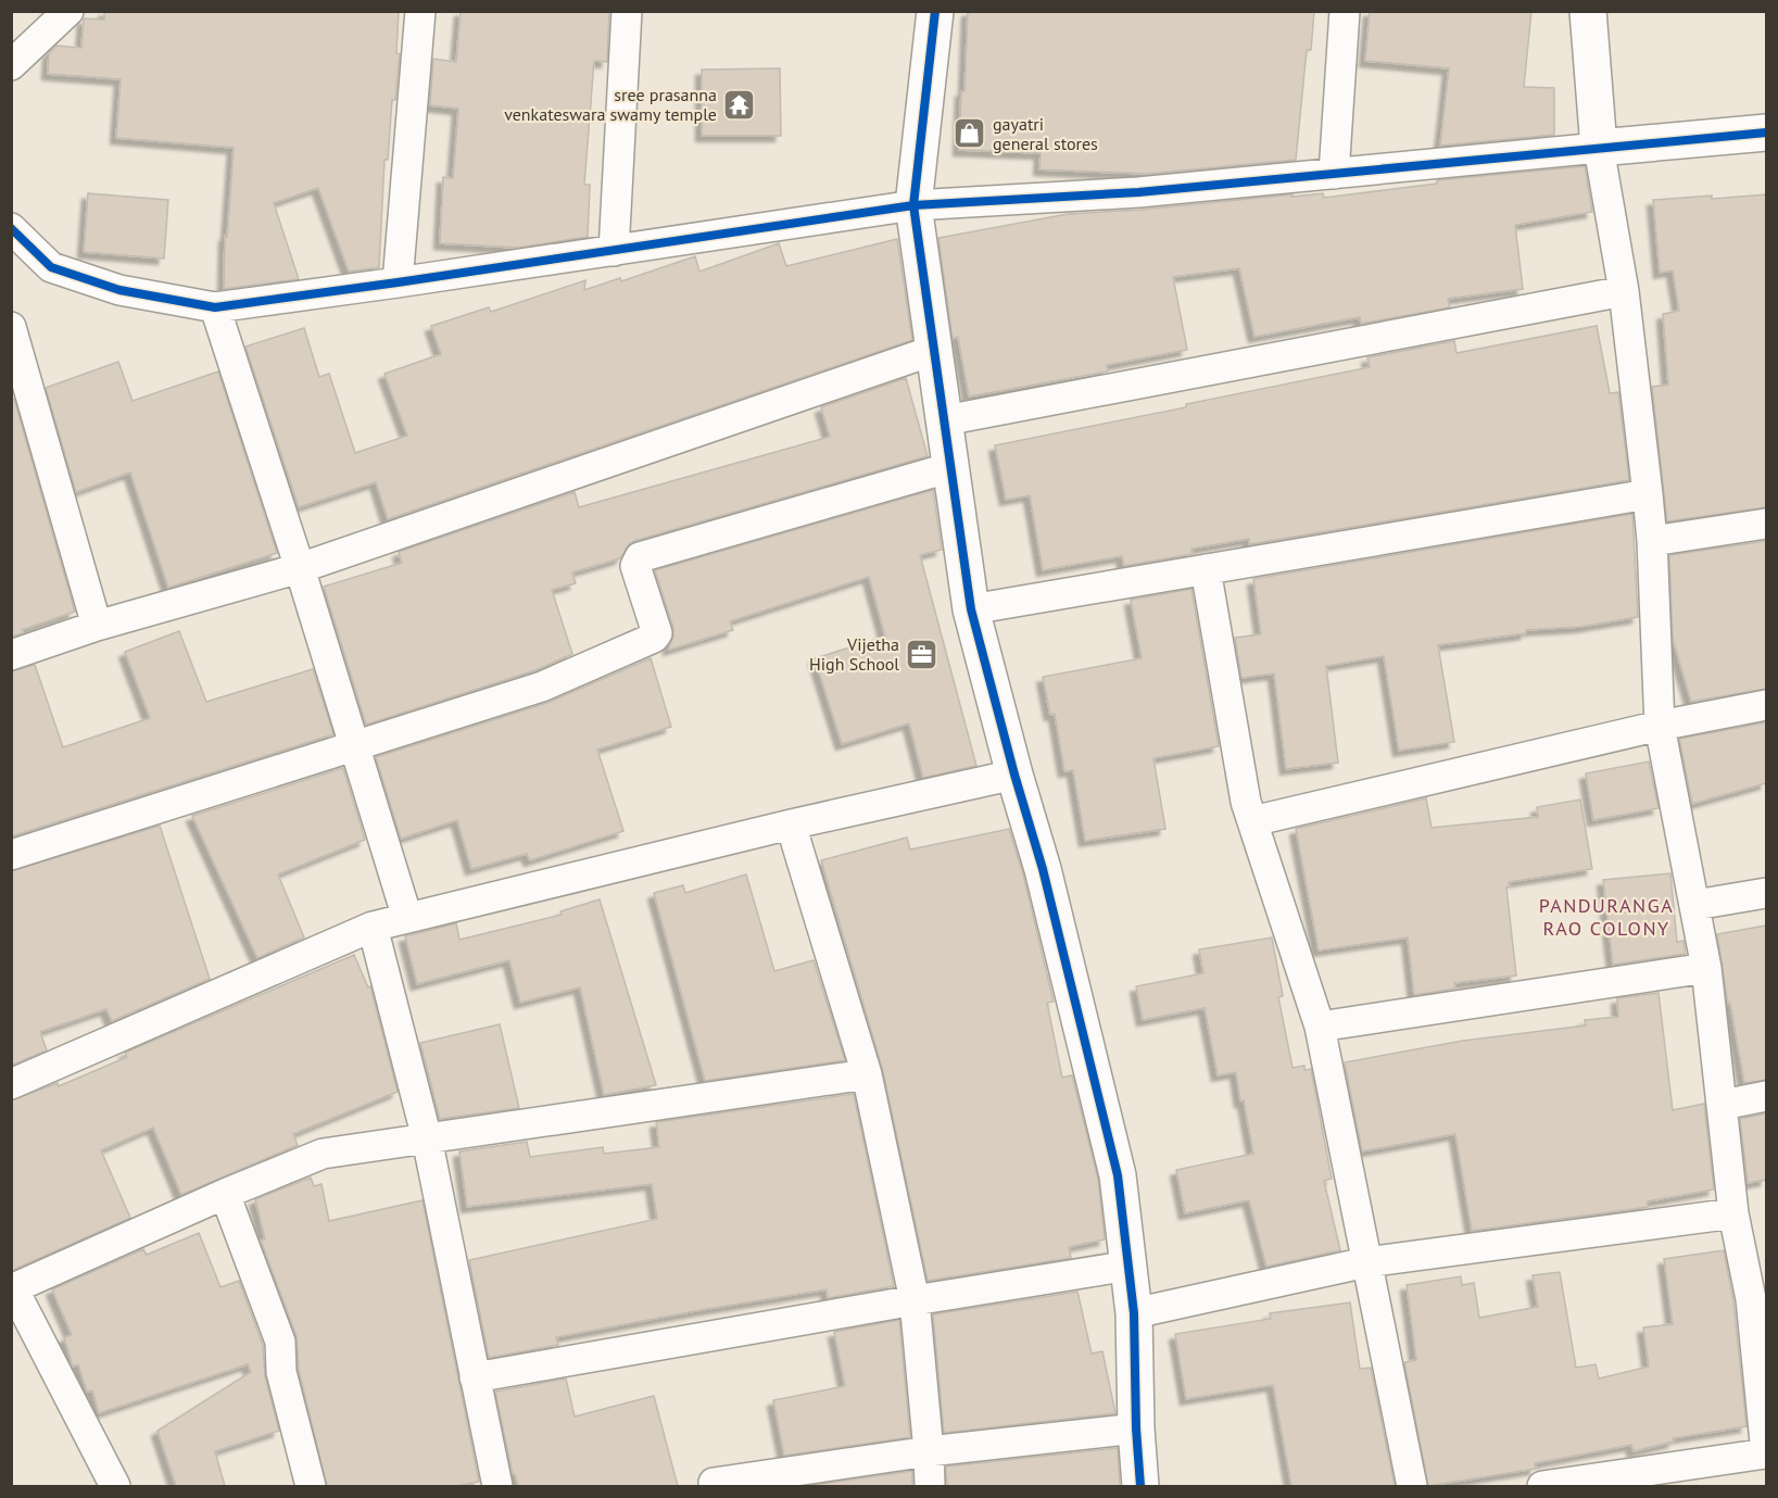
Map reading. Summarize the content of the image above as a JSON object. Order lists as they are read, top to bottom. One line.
{"districts":["PANDURANGA RAO COLONY"],"places":{"temple":["sree prasanna venkateswara swamy temple"],"shop":["gayatri general stores"],"office":["Vijetha High School"]}}
